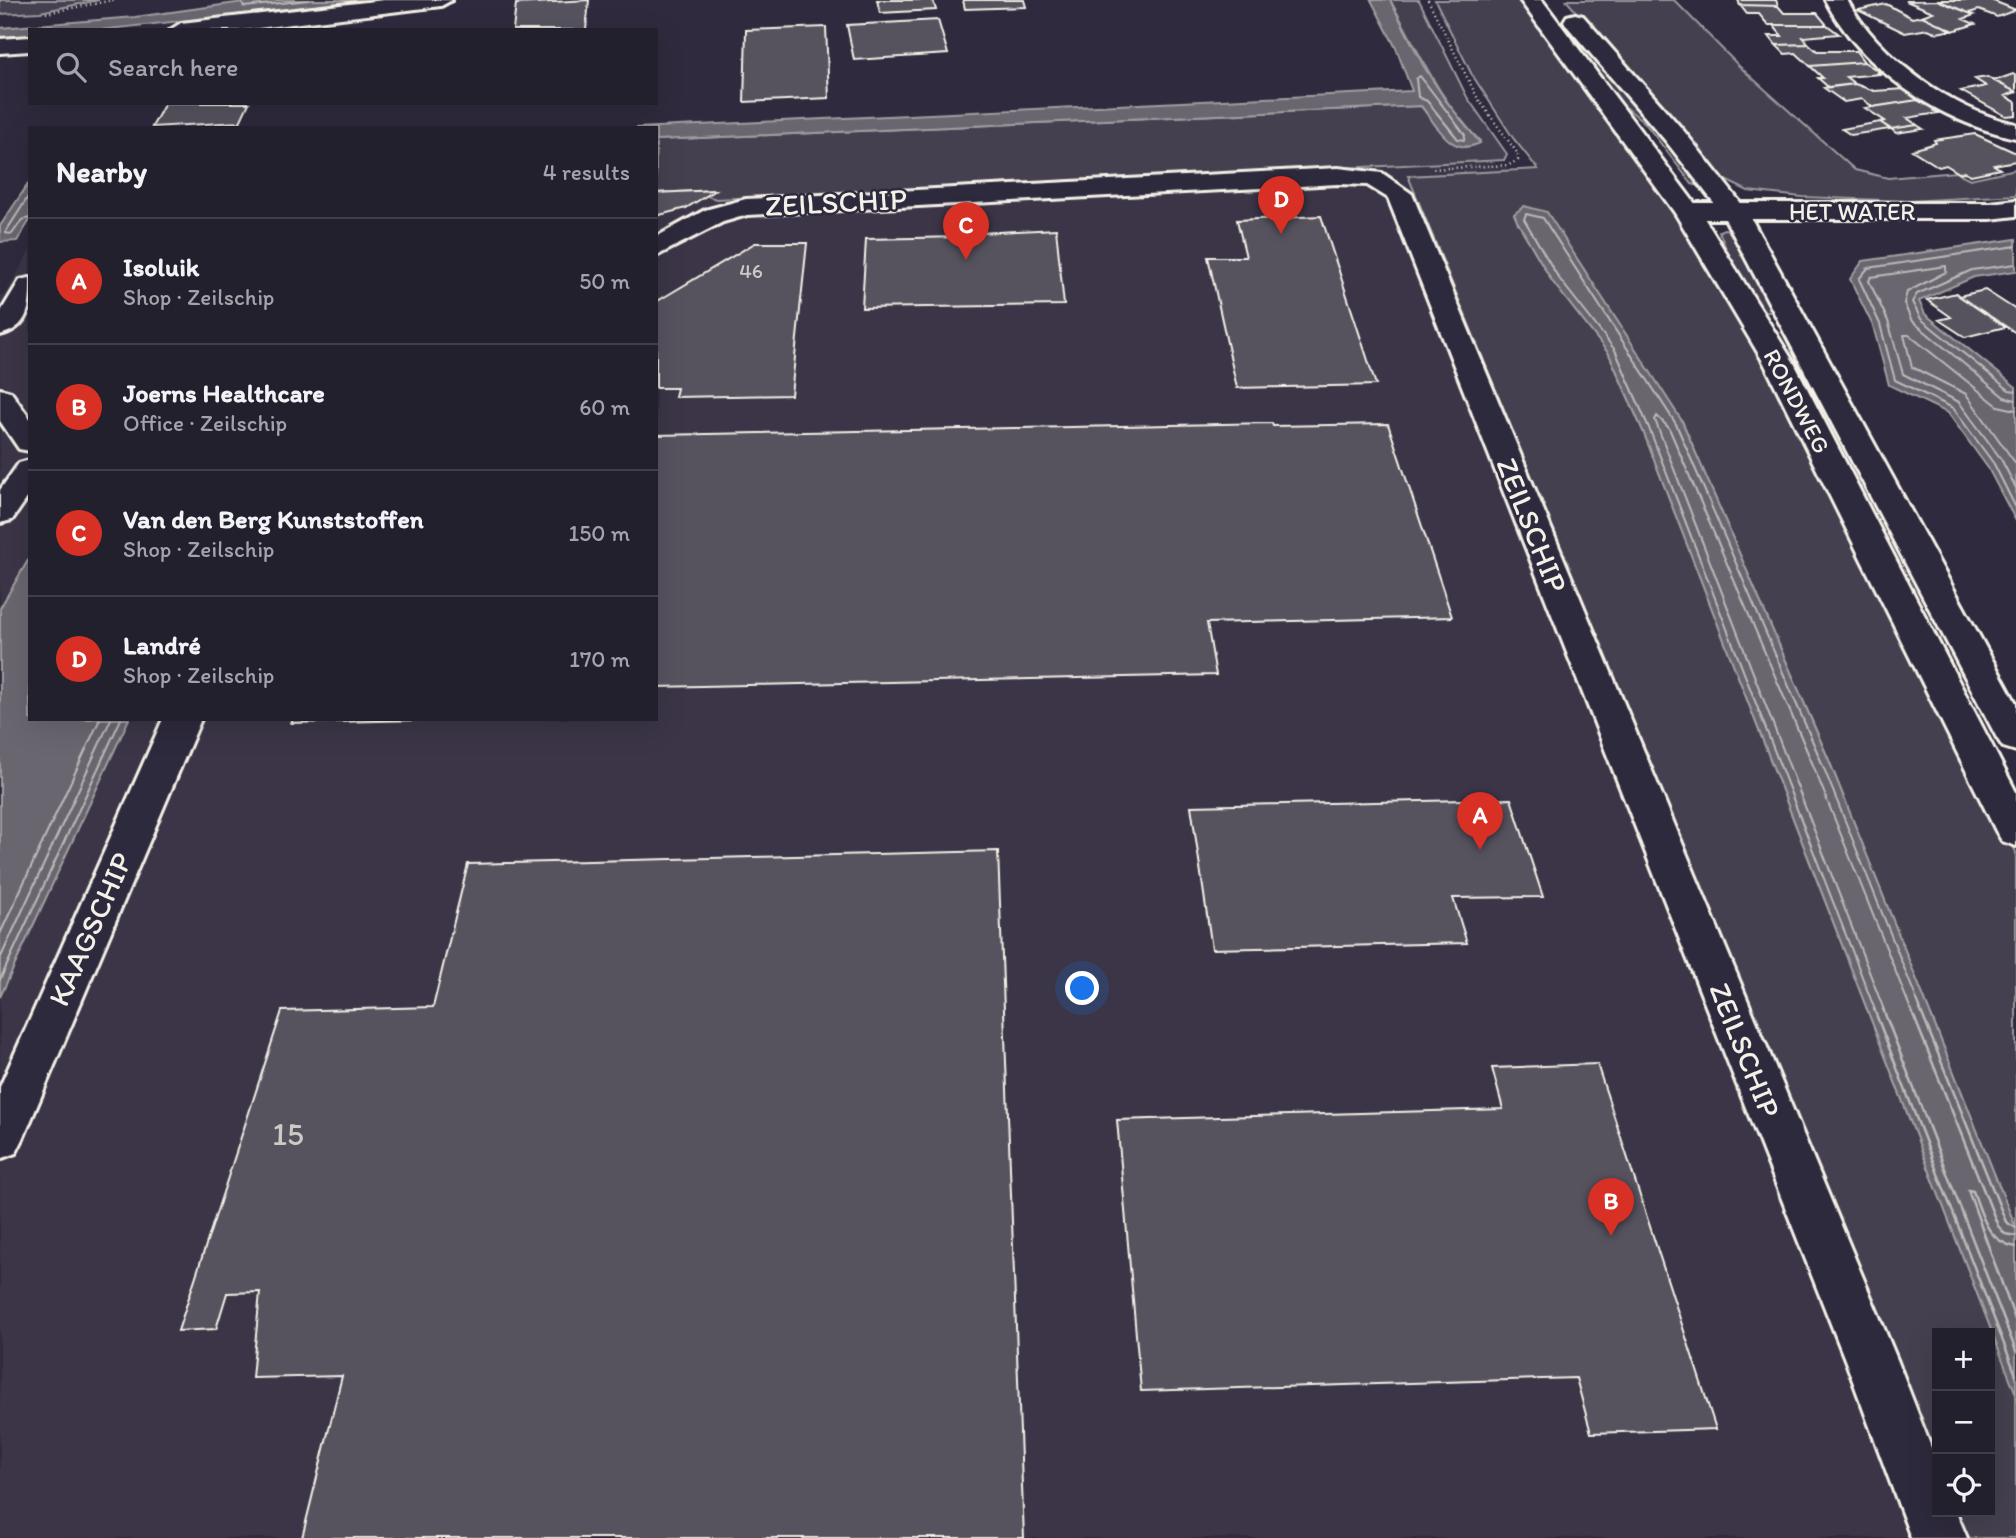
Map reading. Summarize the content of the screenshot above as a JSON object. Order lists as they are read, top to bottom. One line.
{"streets":{"street":["ZEILSCHIP","HET WATER","RONDWEG","KAAGSCHIP"]},"crossings":[["HET WATER","RONDWEG"]],"house_numbers":["46","15"],"page":{"search":"Search here","heading":["Nearby","4 results"],"pins":["D","C","A","B"],"list":[{"mark":"A","name":"Isoluik","note":"Shop · Zeilschip","value":"50 m"},{"mark":"B","name":"Joerns Healthcare","note":"Office · Zeilschip","value":"60 m"},{"mark":"C","name":"Van den Berg Kunststoffen","note":"Shop · Zeilschip","value":"150 m"},{"mark":"D","name":"Landré","note":"Shop · Zeilschip","value":"170 m"}],"map_buttons":["+","−"]}}
